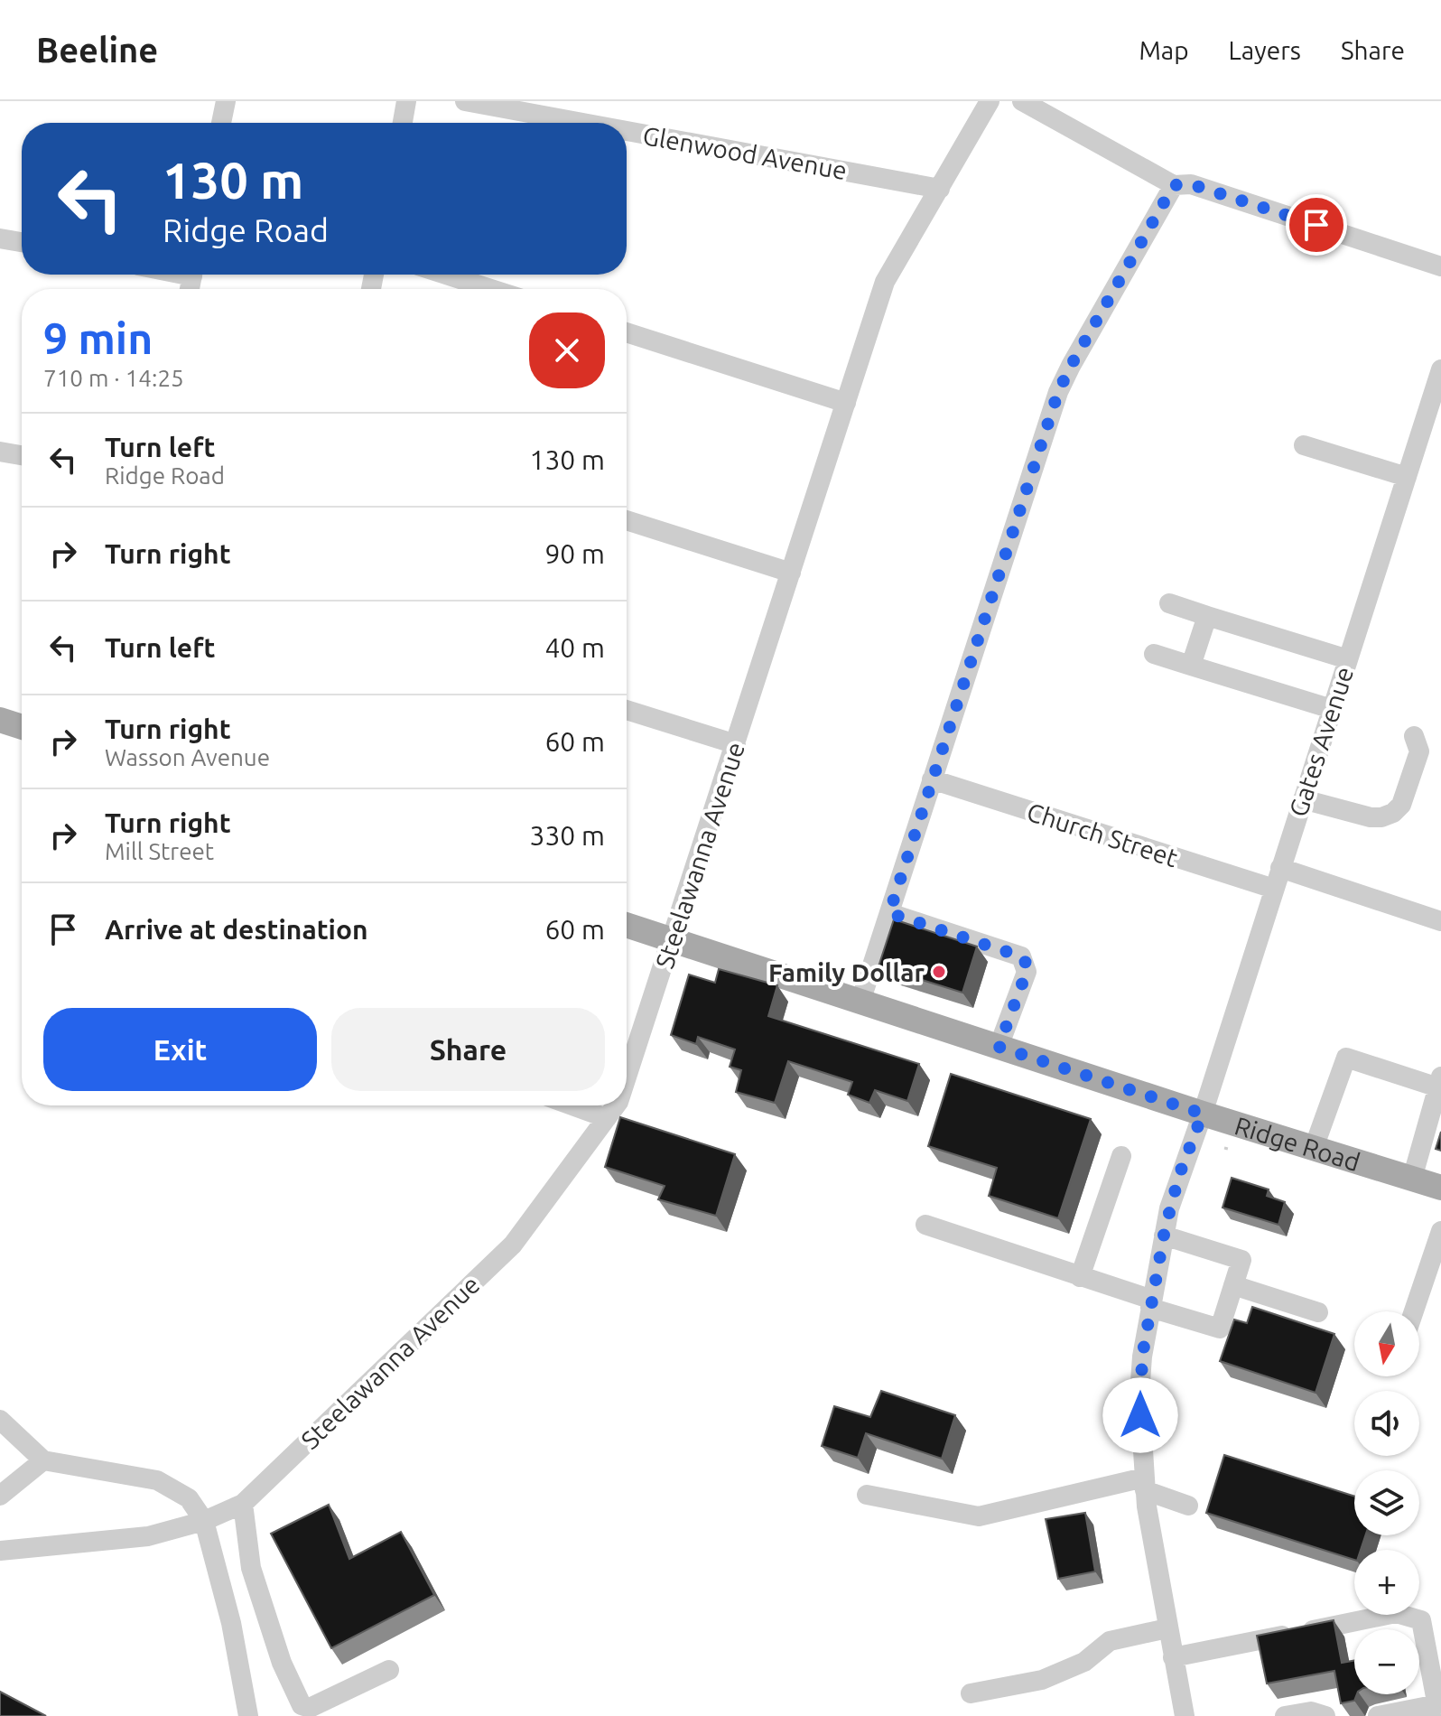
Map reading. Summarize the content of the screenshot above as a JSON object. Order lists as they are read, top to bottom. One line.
{"streets":{"main road":["Ridge Road"],"street":["Glenwood Avenue","Gates Avenue","Church Street","Steelawanna Avenue"]},"crossings":[["Glenwood Avenue","Steelawanna Avenue"],["Gates Avenue","Church Street"],["Gates Avenue","Ridge Road"],["Steelawanna Avenue","Ridge Road"]],"places":["Family Dollar"],"north":"bottom","page":{"header":"Beeline","nav":["Map","Layers","Share"],"turn":["130 m","Ridge Road"],"heading":["9 min","710 m · 14:25"],"list":[{"name":"Turn left","note":"Ridge Road","value":"130 m"},{"name":"Turn right","value":"90 m"},{"name":"Turn left","value":"40 m"},{"name":"Turn right","note":"Wasson Avenue","value":"60 m"},{"name":"Turn right","note":"Mill Street","value":"330 m"},{"name":"Arrive at destination","value":"60 m"}],"buttons":["Exit","Share"],"map_buttons":["+","−"]}}
